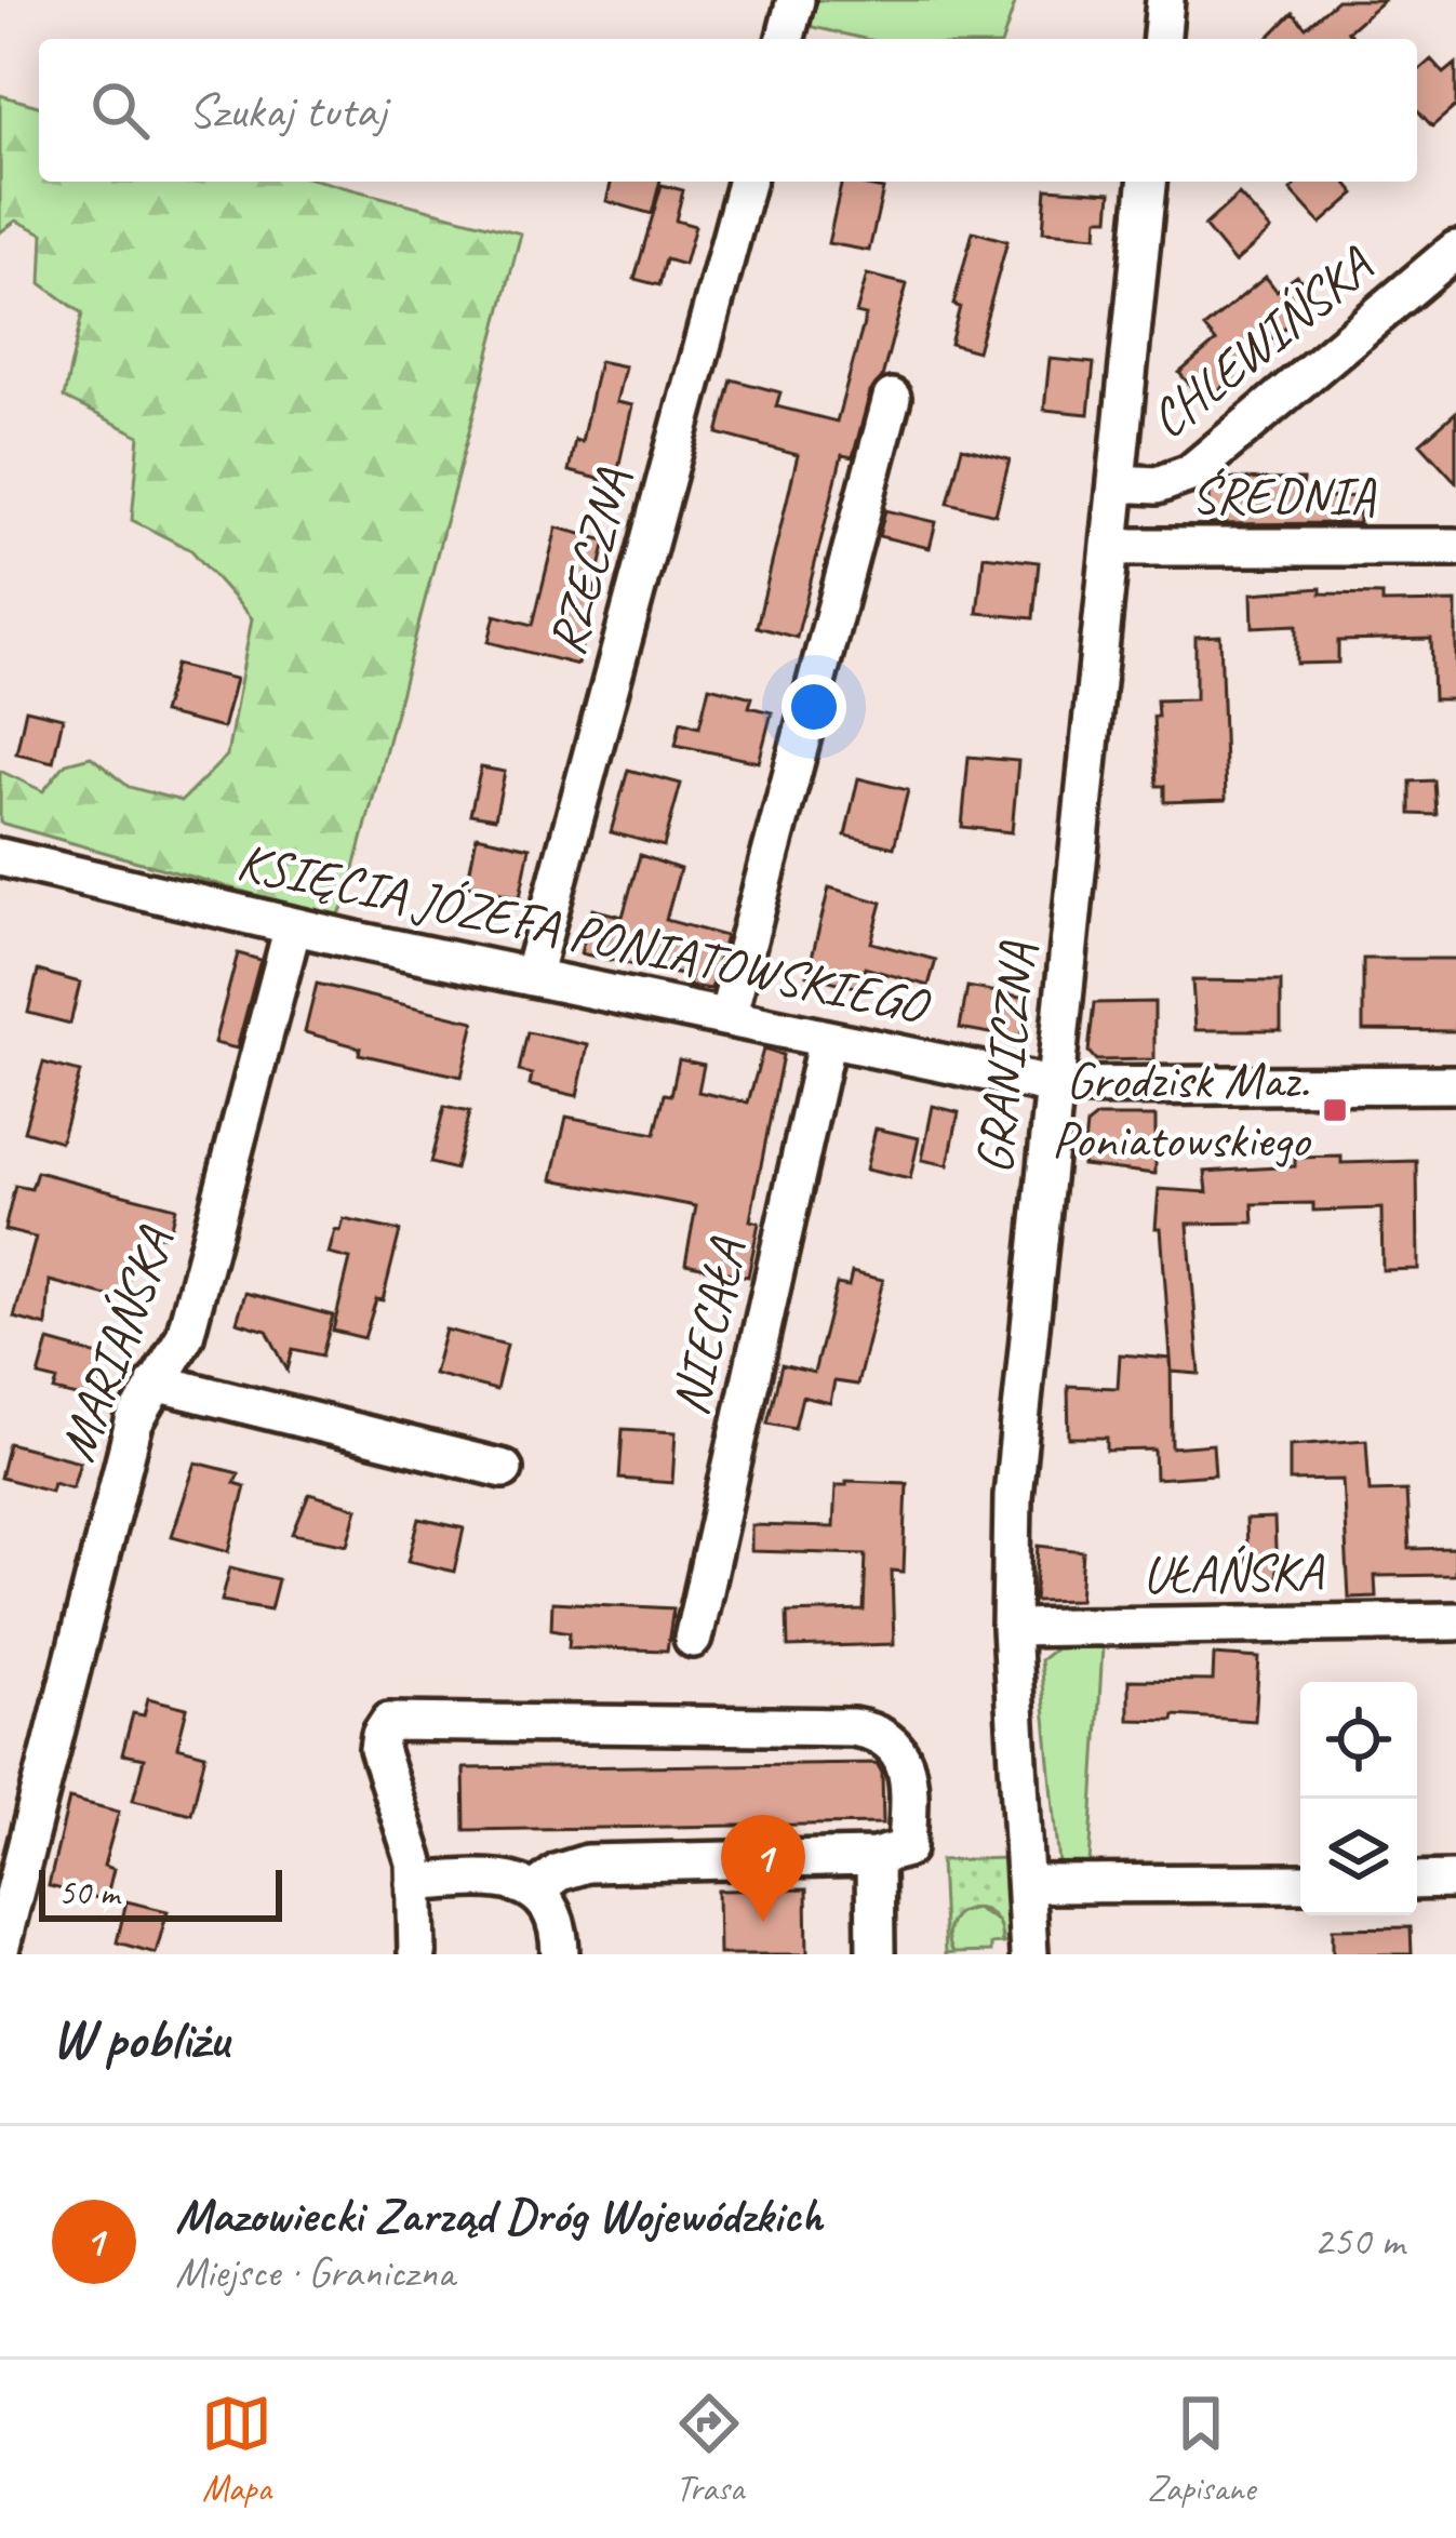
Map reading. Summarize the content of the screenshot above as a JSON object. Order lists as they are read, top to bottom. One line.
{"streets":{"street":["CHLEWIŃSKA","ŚREDNIA","RZECZNA","KSIĘCIA JÓZEFA PONIATOWSKIEGO","GRANICZNA","NIECAŁA","MARIAŃSKA","UŁAŃSKA"]},"crossings":[["CHLEWIŃSKA","GRANICZNA"],["ŚREDNIA","GRANICZNA"],["RZECZNA","KSIĘCIA JÓZEFA PONIATOWSKIEGO"],["KSIĘCIA JÓZEFA PONIATOWSKIEGO","GRANICZNA"],["KSIĘCIA JÓZEFA PONIATOWSKIEGO","NIECAŁA"],["KSIĘCIA JÓZEFA PONIATOWSKIEGO","MARIAŃSKA"],["GRANICZNA","UŁAŃSKA"]],"places":{"transit":["Grodzisk Maz. Poniatowskiego"]},"scale_bar":"50 m","page":{"search":"Szukaj tutaj","pins":"1","scale":"50 m","heading":"W pobliżu","list":[{"mark":"1","name":"Mazowiecki Zarząd Dróg Wojewódzkich","note":"Miejsce · Graniczna","value":"250 m"}],"nav":["Mapa","Trasa","Zapisane"]}}
